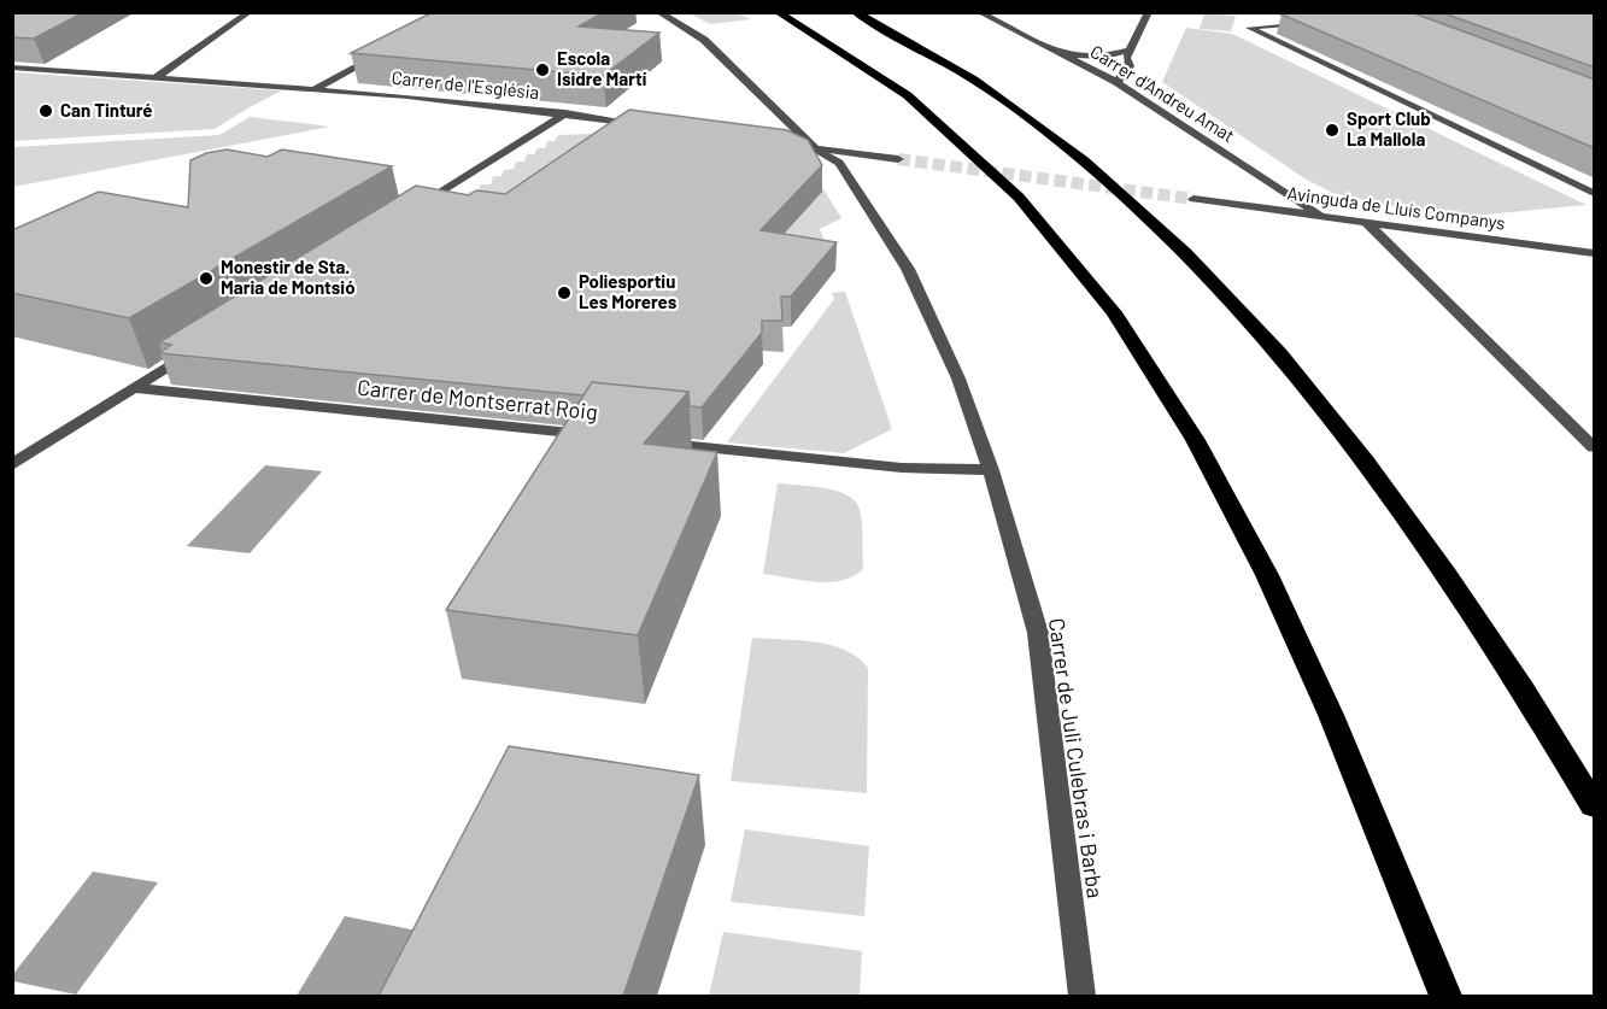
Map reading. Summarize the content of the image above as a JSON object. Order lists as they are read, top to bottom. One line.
{"streets":{"street":["Carrer de l'Església","Carrer d'Andreu Amat","Avinguda de Lluís Companys","Carrer de Montserrat Roig","Carrer de Juli Culebras i Barba"]},"crossings":[["Carrer d'Andreu Amat","Avinguda de Lluís Companys"]],"places":["Escola Isidre Martí","Can Tinturé","Sport Club La Mallola","Monestir de Sta. Maria de Montsió","Poliesportiu Les Moreres"]}
